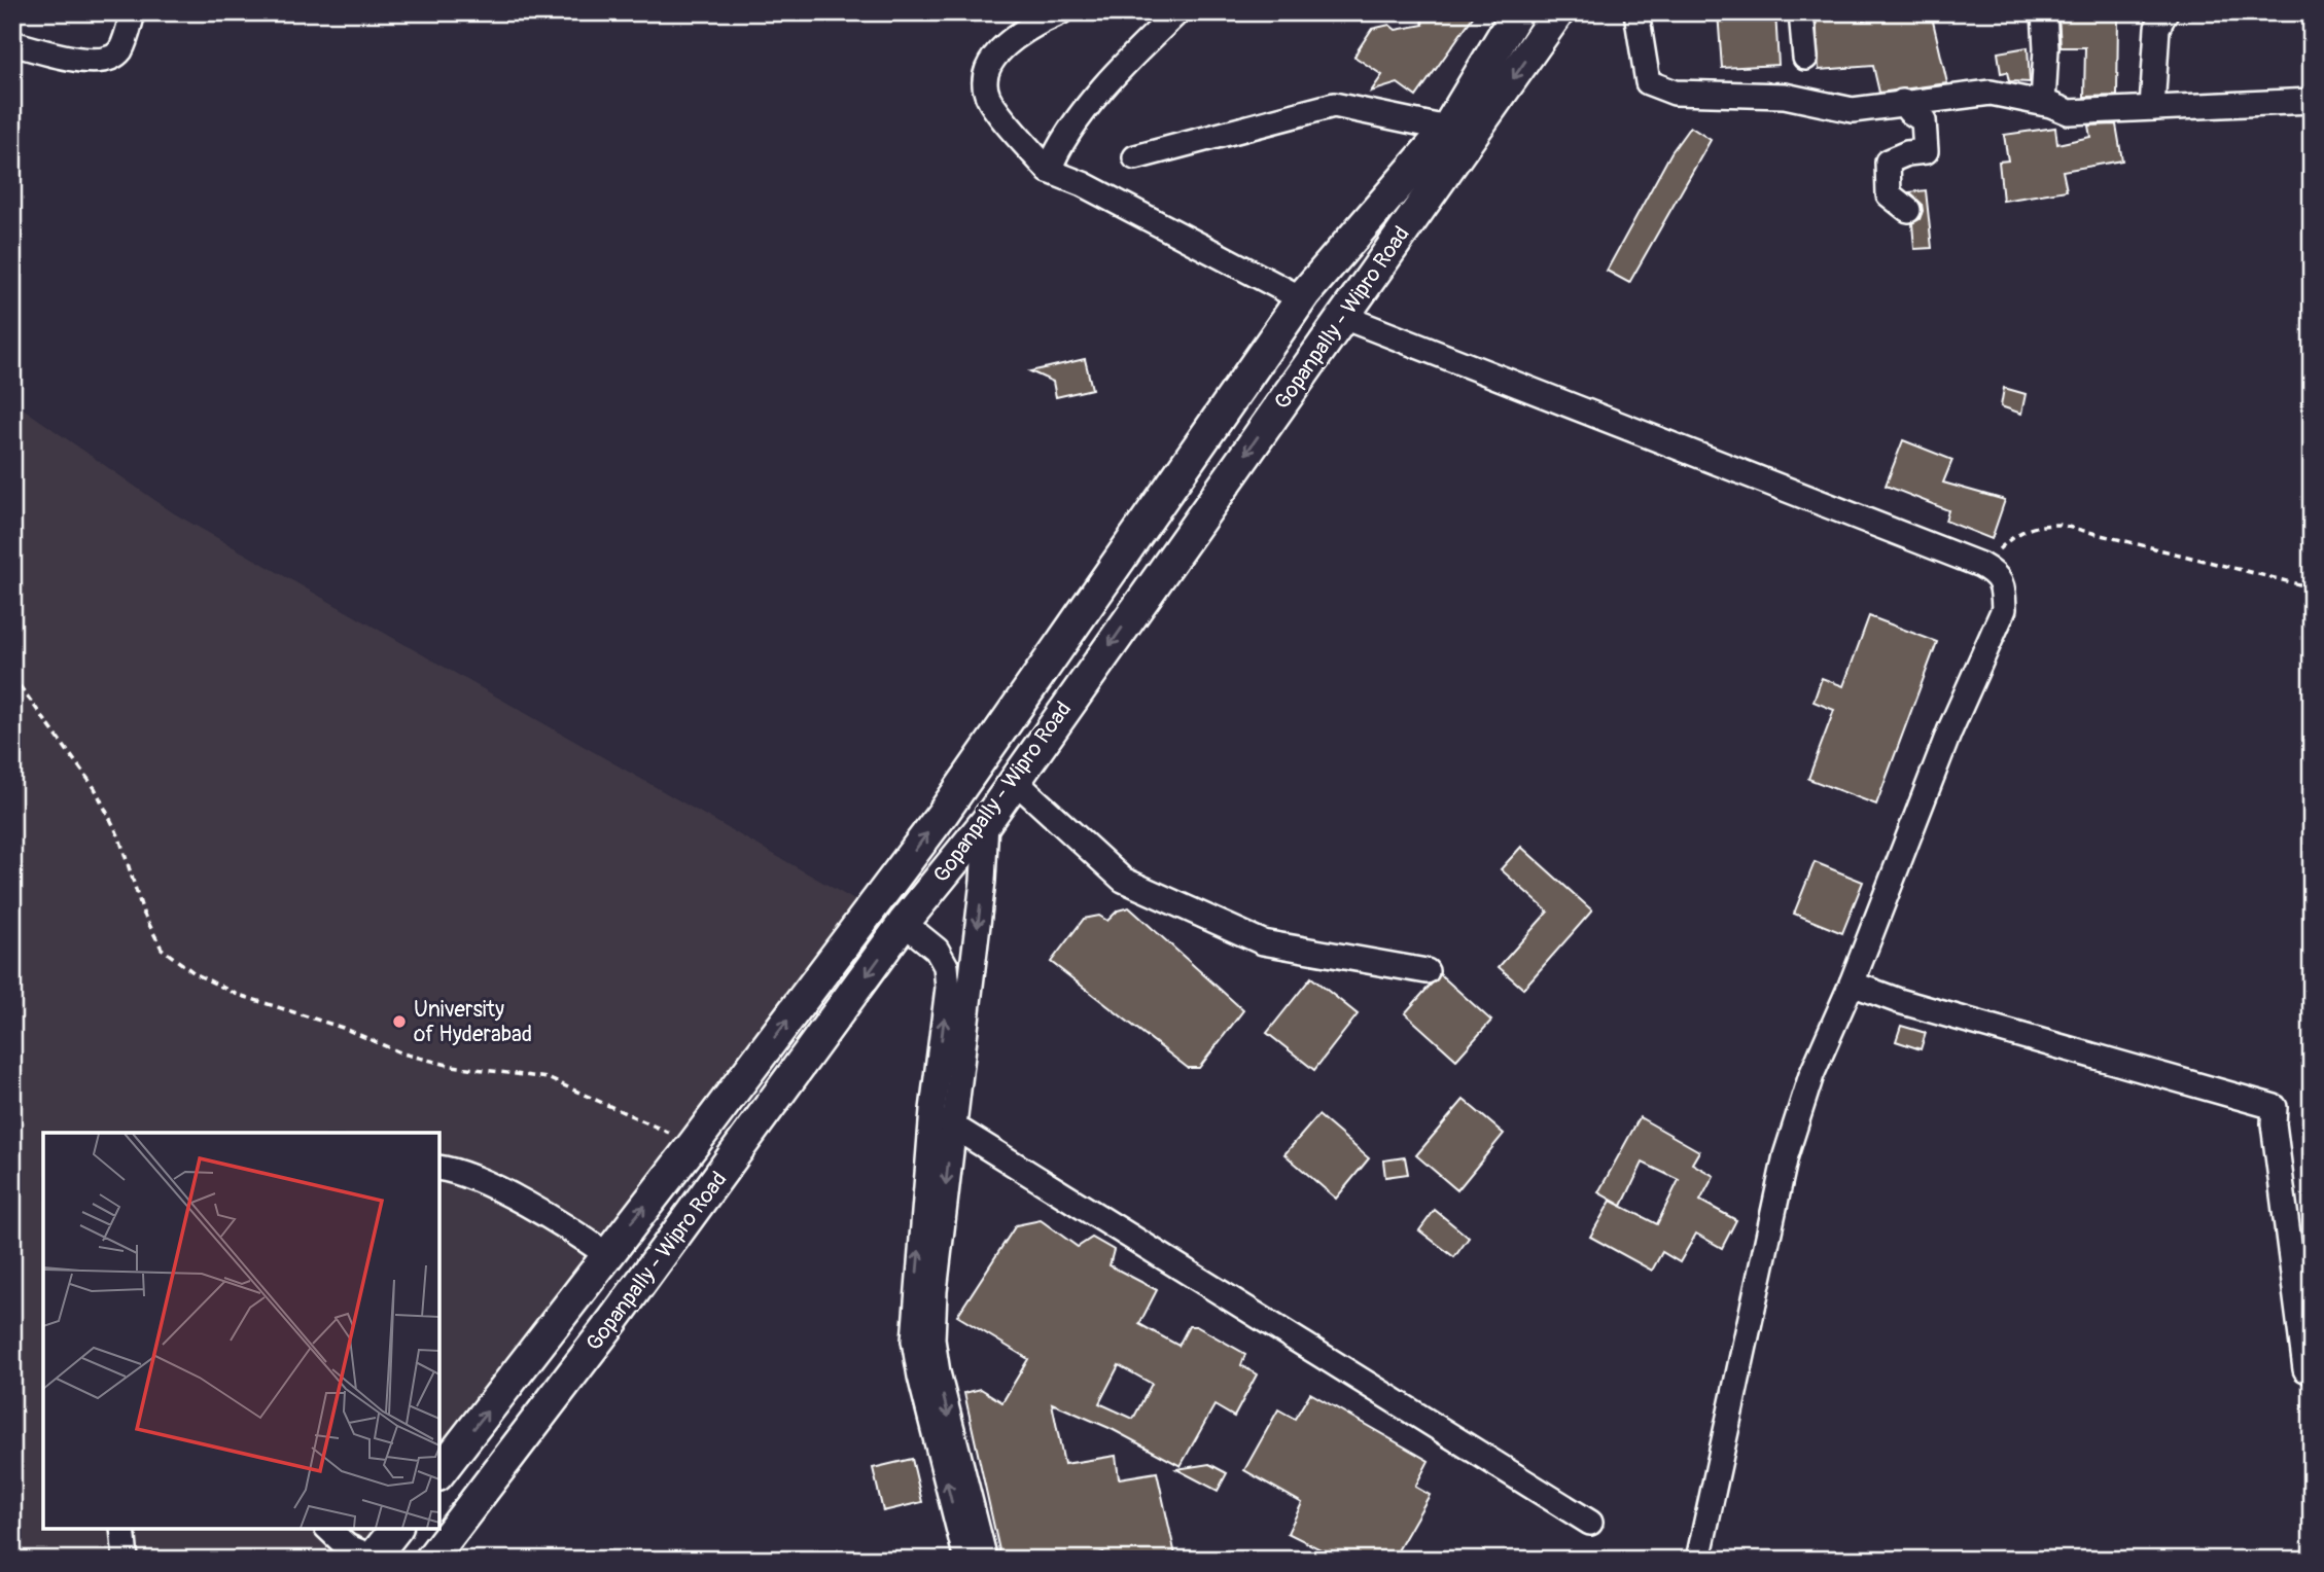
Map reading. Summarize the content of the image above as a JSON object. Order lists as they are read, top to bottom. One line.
{"streets":{"main road":["Gopanpally - Wipro Road"]},"places":["University of Hyderabad"]}
